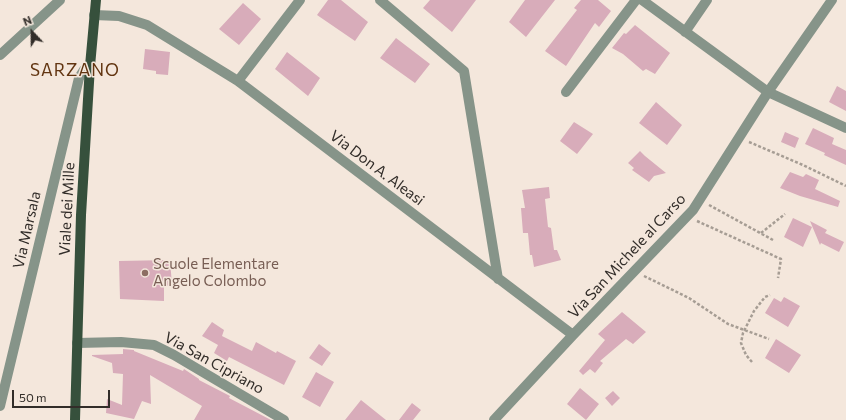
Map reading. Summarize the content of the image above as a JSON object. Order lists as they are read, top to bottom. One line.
{"streets":{"main road":["Viale dei Mille"],"street":["Via Don A. Aleasi","Via Marsala","Via San Michele al Carso","Via San Cipriano"]},"crossings":[["Via Don A. Aleasi","Viale dei Mille"],["Via Don A. Aleasi","Via San Michele al Carso"],["Viale dei Mille","Via Marsala"],["Viale dei Mille","Via San Cipriano"]],"districts":["SARZANO"],"places":["Scuole Elementare Angelo Colombo"],"scale_bar":"50 m","north":"top"}
